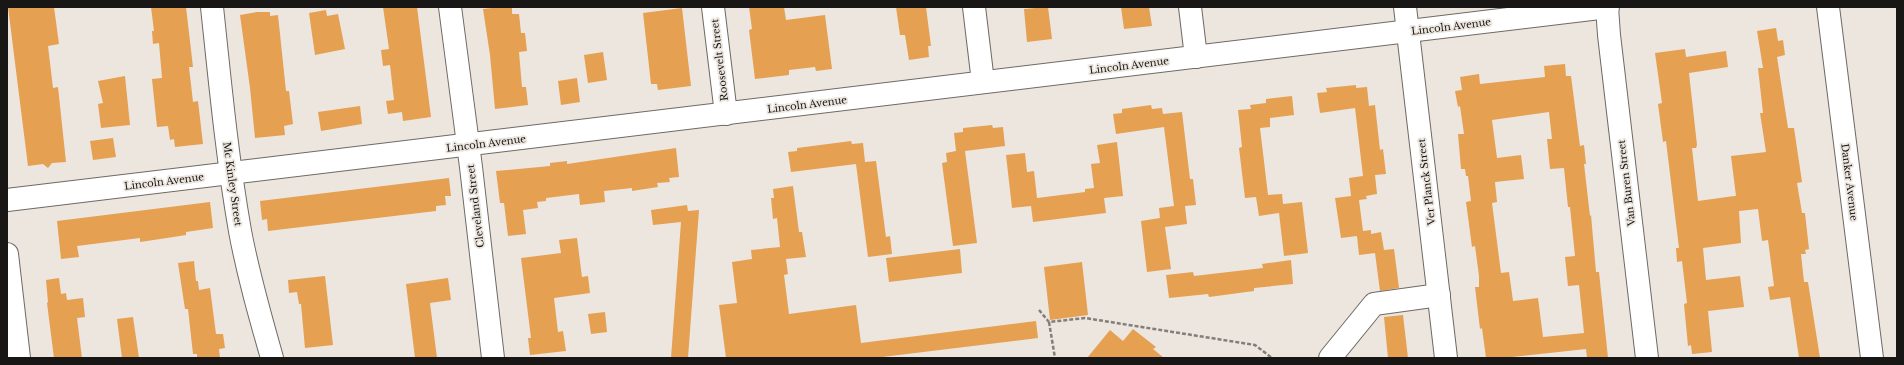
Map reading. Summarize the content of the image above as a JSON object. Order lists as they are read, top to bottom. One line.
{"streets":{"street":["Lincoln Avenue","Roosevelt Street","Ver Planck Street","Danker Avenue","Van Buren Street","Mc Kinley Street","Cleveland Street"]},"crossings":[["Lincoln Avenue","Roosevelt Street"],["Lincoln Avenue","Ver Planck Street"],["Lincoln Avenue","Van Buren Street"],["Lincoln Avenue","Mc Kinley Street"],["Lincoln Avenue","Cleveland Street"]]}
